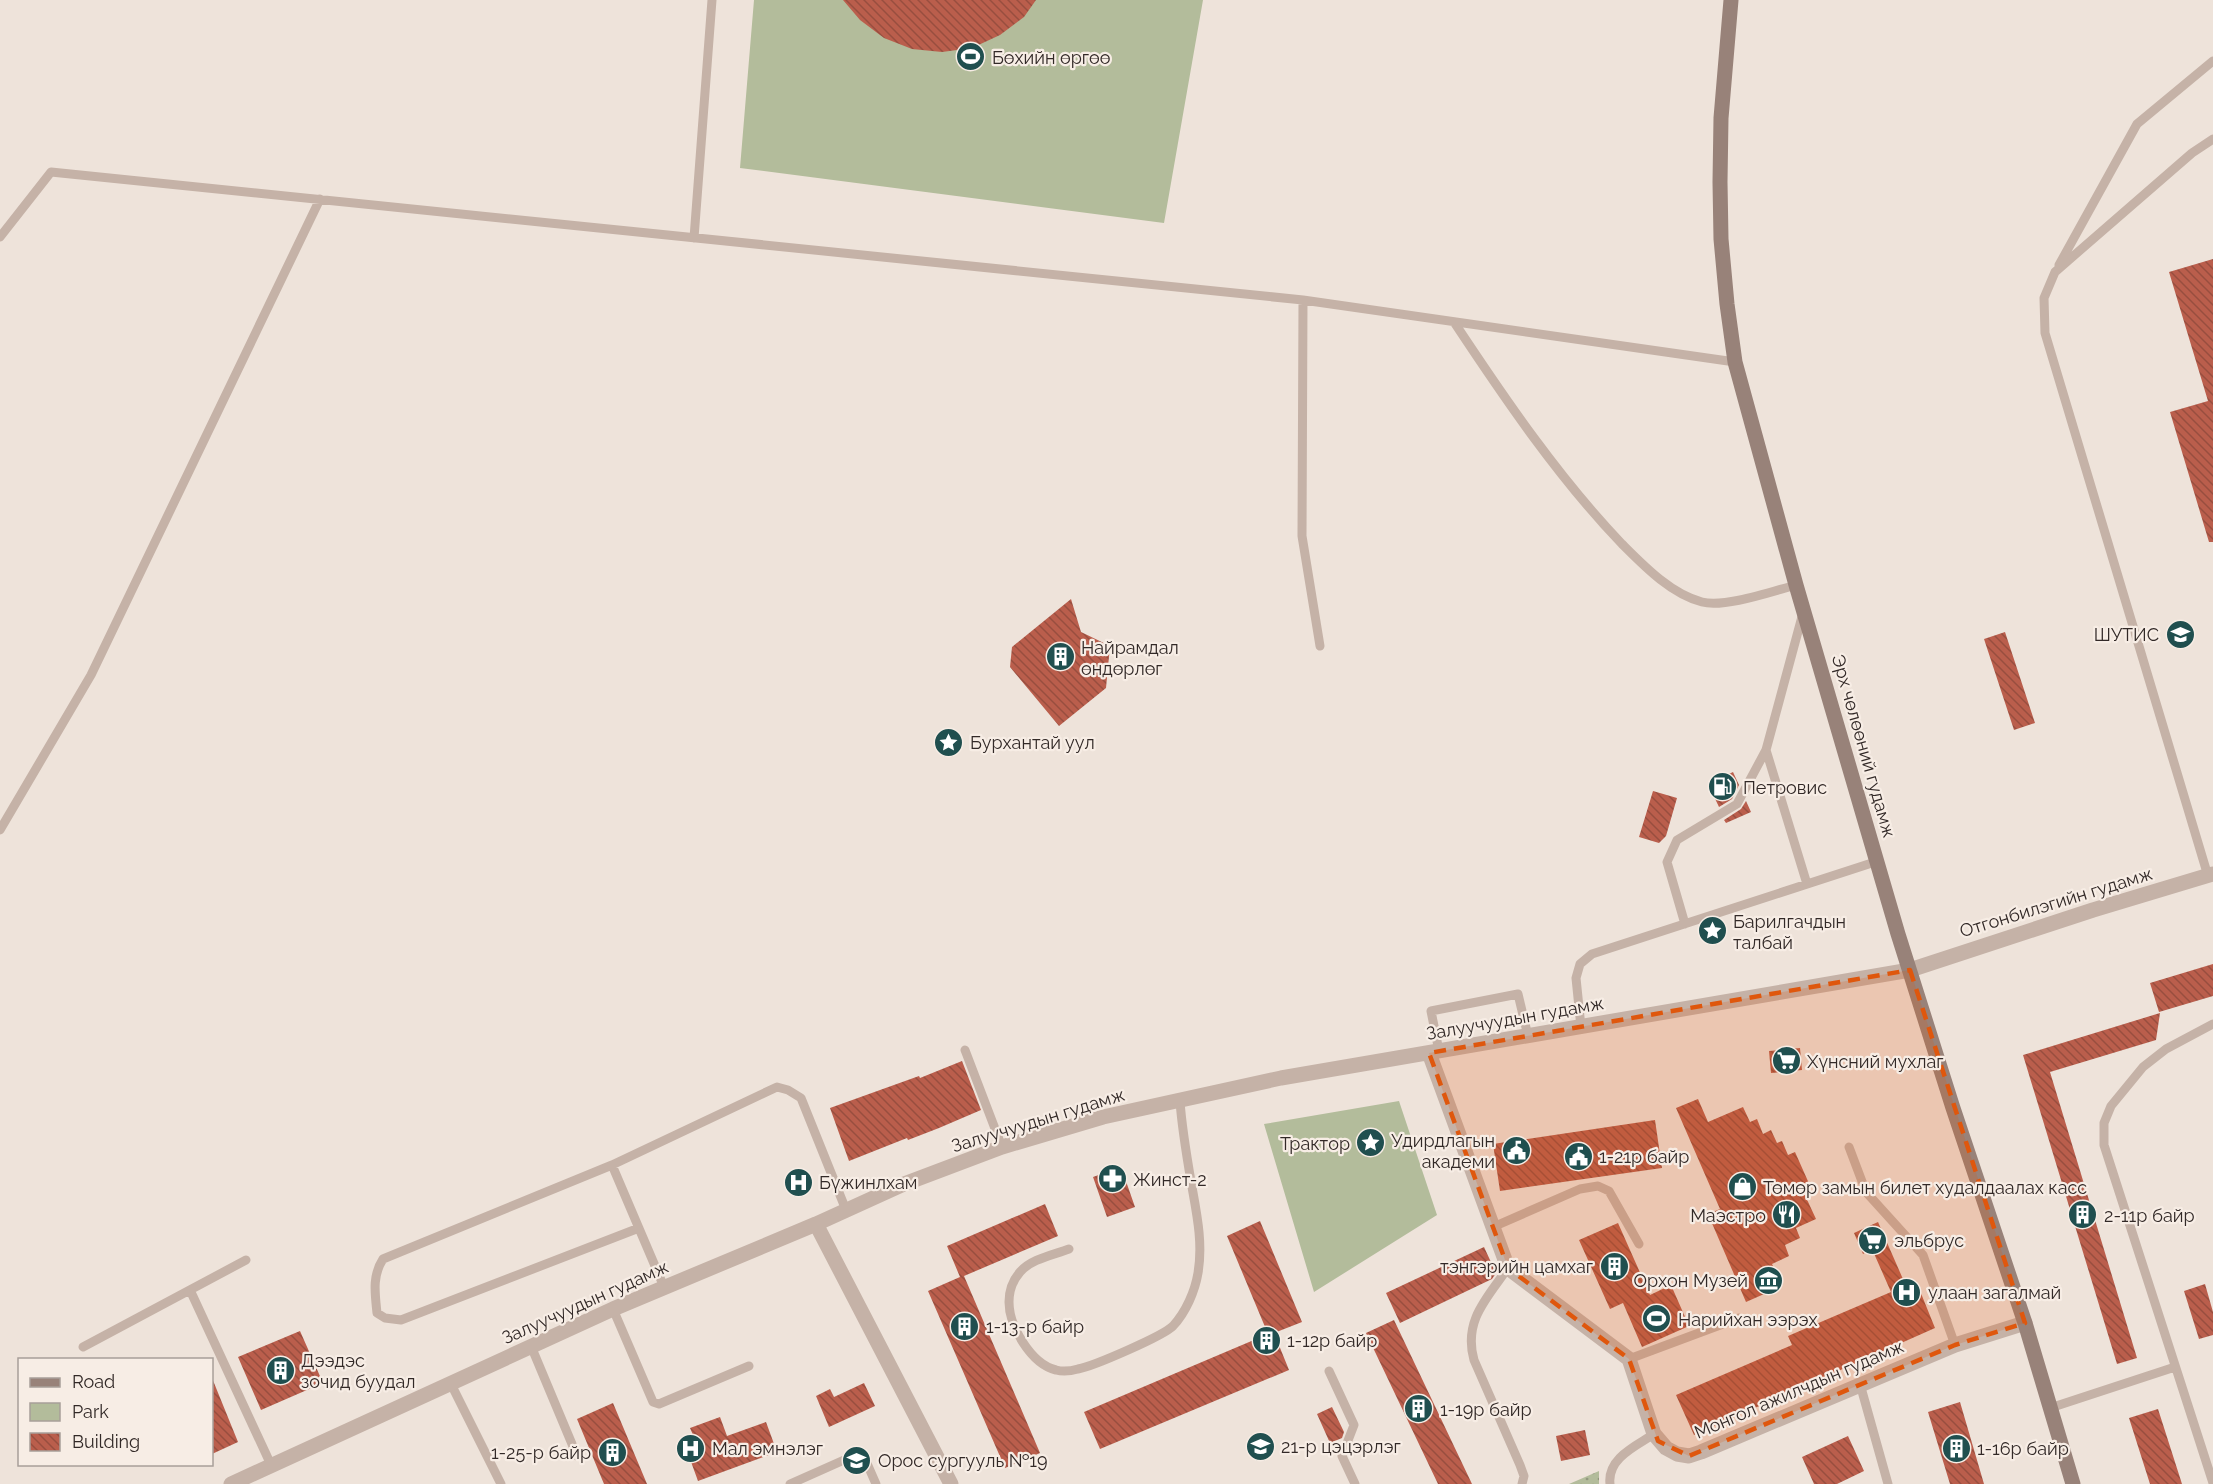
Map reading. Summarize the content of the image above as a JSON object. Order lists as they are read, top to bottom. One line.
{"streets":{"main road":["Эрх чөлөөний гудамж"],"street":["Отгонбилэгийн гудамж","Залуучуудын гудамж","Монгол ажилчдын гудамж"]},"crossings":[["Эрх чөлөөний гудамж","Отгонбилэгийн гудамж"],["Эрх чөлөөний гудамж","Залуучуудын гудамж"],["Эрх чөлөөний гудамж","Монгол ажилчдын гудамж"],["Отгонбилэгийн гудамж","Залуучуудын гудамж"]],"places":{"sports":["Бөхийн өргөө","Нарийхан ээрэх"],"school or university":["ШУТИС","21-р цэцэрлэг","Орос сургууль №19"],"building":["Найрамдал өндөрлөг","2-11р байр","тэнгэрийн цамхаг","1-13-р байр","1-12р байр","Дээдэс зочид буудал","1-19р байр","1-16р байр","1-25-р байр"],"place":["Бурхантай уул","Барилгачдын талбай","Трактор"],"fuel station":["Петровис"],"supermarket":["Хүнсний мухлаг","эльбрус"],"public building":["Удирдлагын академи","1-21р байр"],"pharmacy":["Жинст-2"],"hospital":["Бүжинлхам","улаан загалмай","Мал эмнэлэг"],"shop":["Төмөр замын билет худалдаалах касс"],"restaurant":["Маэстро"],"museum":["Орхон Myзей"]},"legend":["Road","Park","Building"]}
